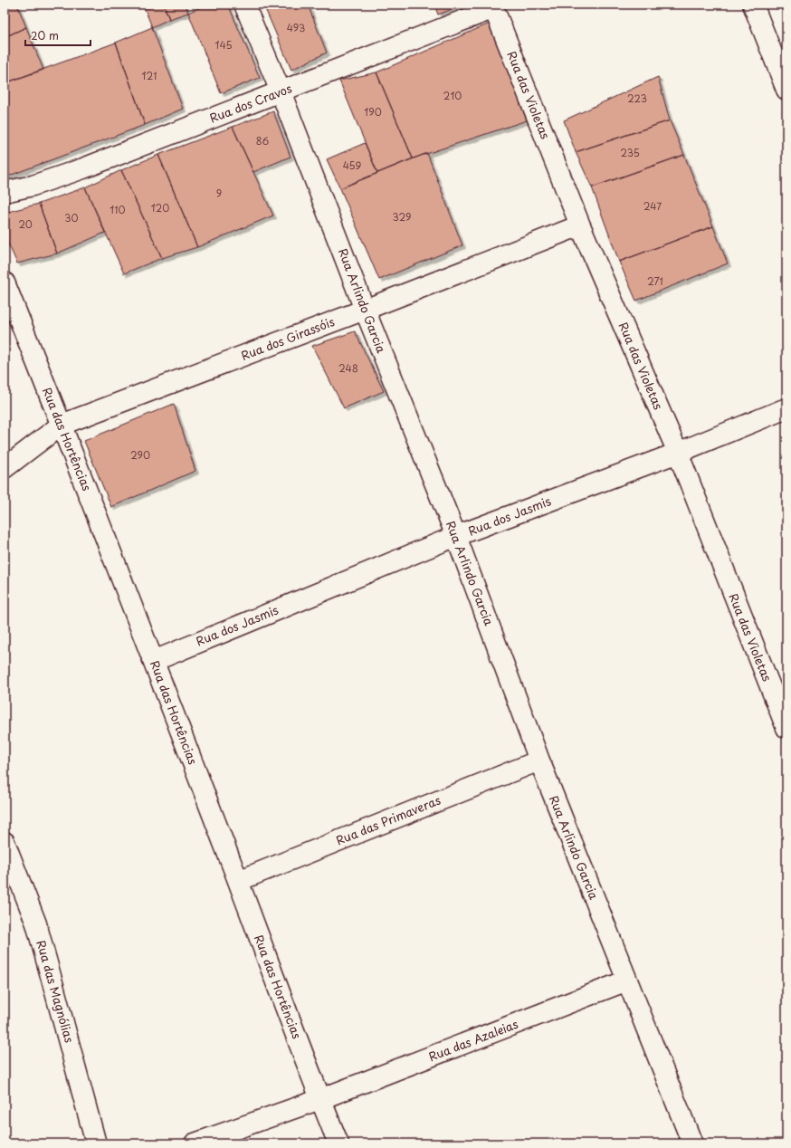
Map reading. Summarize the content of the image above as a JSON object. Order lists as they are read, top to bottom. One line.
{"streets":{"street":["Rua das Violetas","Rua dos Cravos","Rua Arlindo Garcia","Rua dos Girassóis","Rua das Hortências","Rua dos Jasmis","Rua das Primaveras","Rua das Magnólias","Rua das Azaleias"]},"crossings":[["Rua das Violetas","Rua dos Cravos"],["Rua das Violetas","Rua dos Girassóis"],["Rua das Violetas","Rua dos Jasmis"],["Rua dos Cravos","Rua Arlindo Garcia"],["Rua Arlindo Garcia","Rua dos Girassóis"],["Rua Arlindo Garcia","Rua dos Jasmis"],["Rua Arlindo Garcia","Rua das Primaveras"],["Rua Arlindo Garcia","Rua das Azaleias"],["Rua dos Girassóis","Rua das Hortências"],["Rua das Hortências","Rua dos Jasmis"],["Rua das Hortências","Rua das Primaveras"],["Rua das Hortências","Rua das Azaleias"]],"house_numbers":["493","145","121","210","223","190","86","235","459","9","247","120","110","329","30","20","271","248","290"],"scale_bar":"20 m"}
